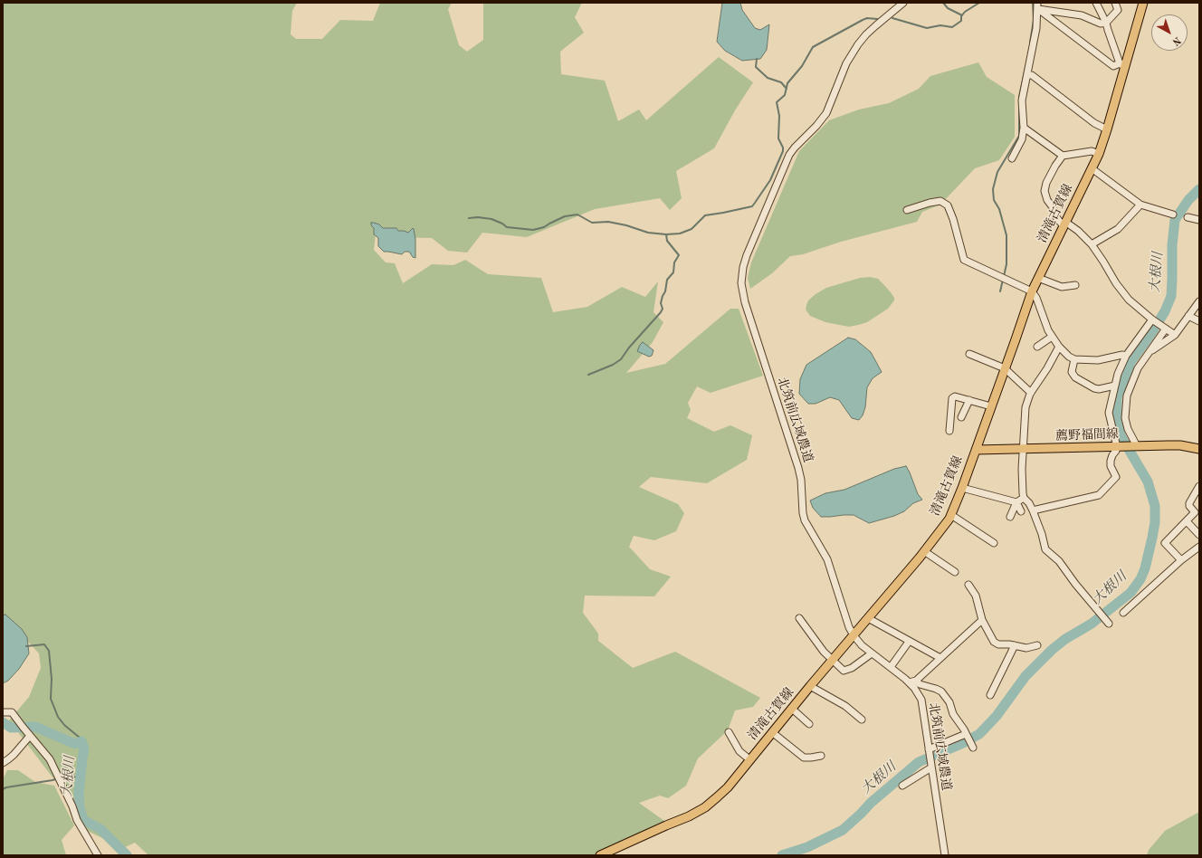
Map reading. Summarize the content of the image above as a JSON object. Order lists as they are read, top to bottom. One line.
{"streets":{"main road":["清滝古賀線","薦野福間線"],"street":["北筑前広域農道"]},"crossings":[["清滝古賀線","北筑前広域農道"],["清滝古賀線","薦野福間線"]],"water":["大根川"],"north":"bottom right"}
